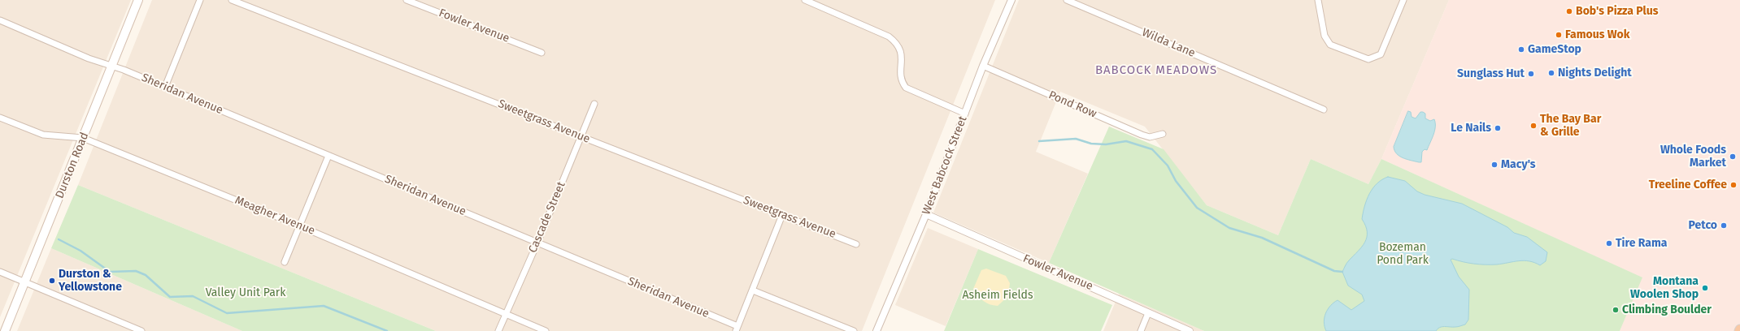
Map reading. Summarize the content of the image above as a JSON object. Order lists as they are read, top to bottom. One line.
{"streets":{"main road":["Durston Road"],"street":["Fowler Avenue","Wilda Lane","Sheridan Avenue","Pond Row","Sweetgrass Avenue","West Babcock Street","Meagher Avenue","Cascade Street"]},"crossings":[["Fowler Avenue","West Babcock Street"],["Sheridan Avenue","Durston Road"],["Sheridan Avenue","Cascade Street"],["Pond Row","West Babcock Street"],["Sweetgrass Avenue","Cascade Street"],["Durston Road","Meagher Avenue"],["Meagher Avenue","Cascade Street"]],"districts":["BABCOCK MEADOWS"],"parks":["Bozeman Pond Park","Valley Unit Park","Asheim Fields"],"places":["Bob's Pizza Plus","Famous Wok","GameStop","Nights Delight","Sunglass Hut","The Bay Bar & Grille","Le Nails","Whole Foods Market","Macy's","Treeline Coffee","Petco","Tire Rama","Durston & Yellowstone","Montana Woolen Shop","Climbing Boulder"]}
